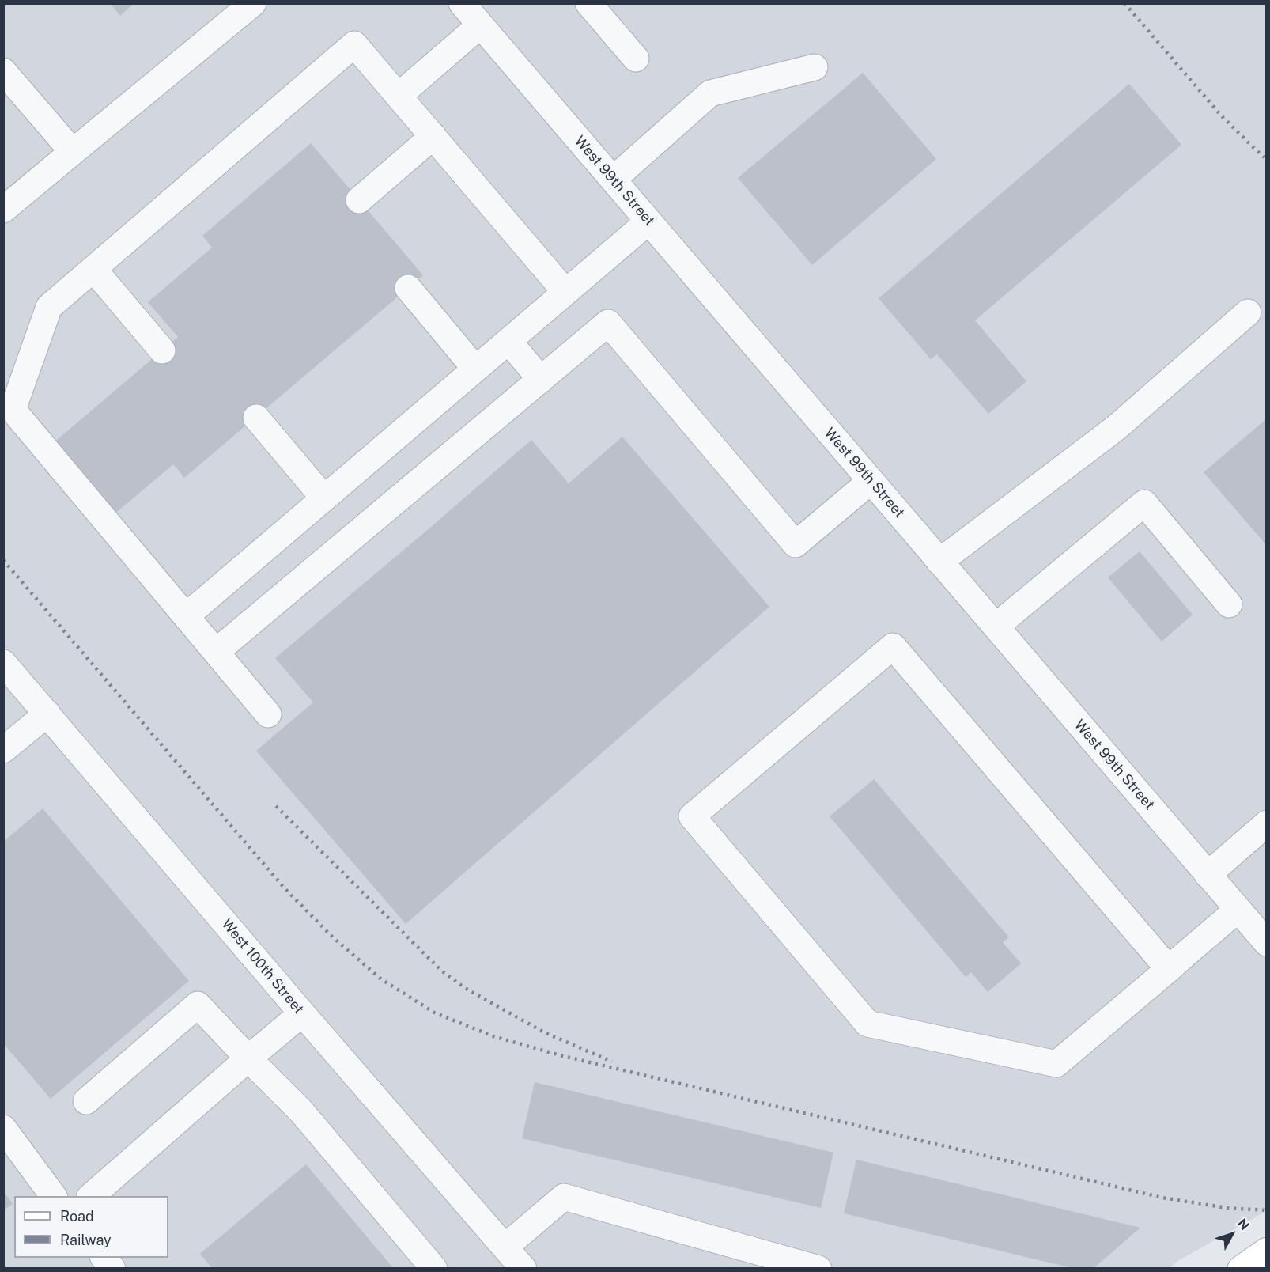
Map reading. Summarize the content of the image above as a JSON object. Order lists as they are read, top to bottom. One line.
{"streets":{"street":["West 99th Street","West 100th Street"]},"legend":["Road","Railway"],"north":"top right"}
